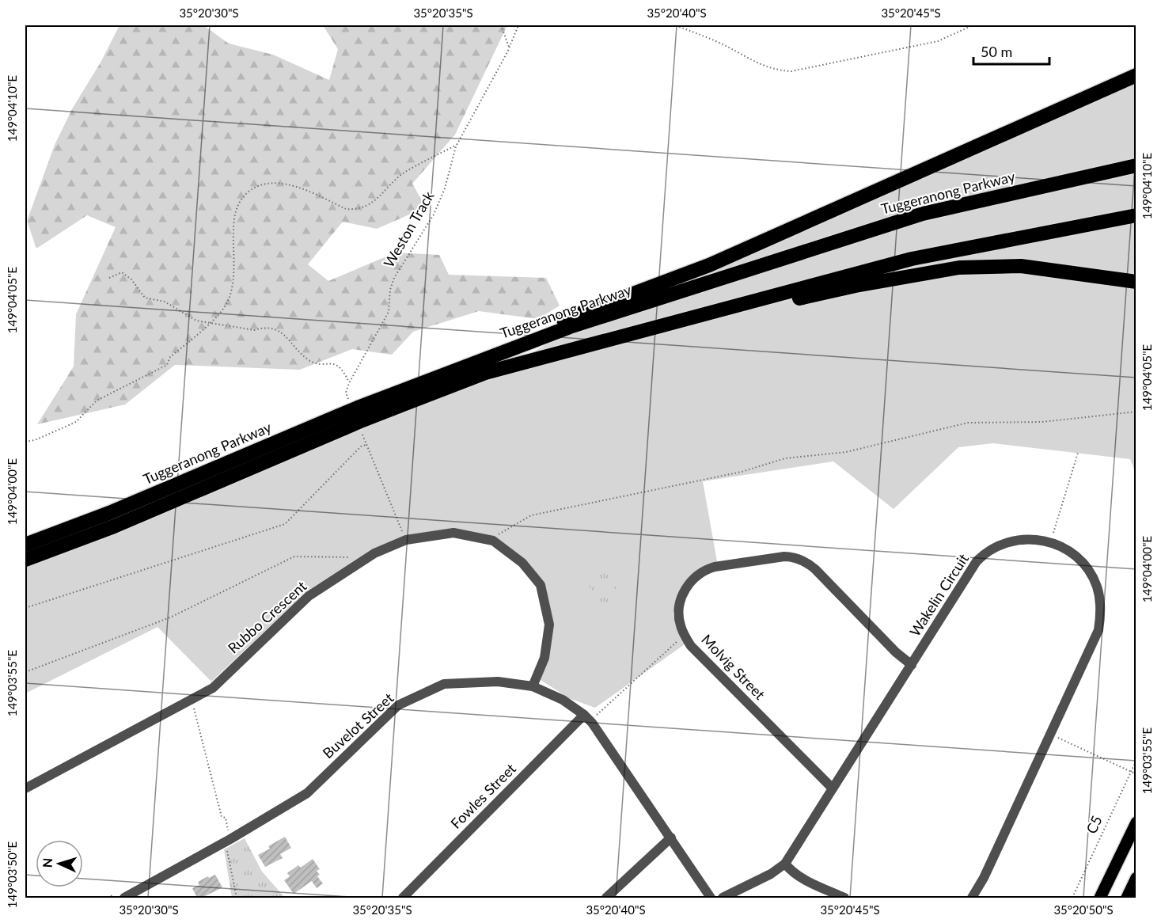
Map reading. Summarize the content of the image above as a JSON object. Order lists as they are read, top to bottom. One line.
{"streets":{"highway":["Tuggeranong Parkway"],"street":["Wakelin Circuit","Rubbo Crescent","Molvig Street","Buvelot Street","Fowles Street"],"path":["Weston Track","C5"]},"crossings":[["Tuggeranong Parkway","Weston Track"],["Wakelin Circuit","Molvig Street"],["Rubbo Crescent","Buvelot Street"],["Buvelot Street","Fowles Street"]],"scale_bar":"50 m","north":"left","coordinates":["35°20'30\"S","35°20'35\"S","35°20'40\"S","35°20'45\"S","149°04'10\"E","149°04'05\"E","149°04'00\"E","149°03'55\"E","149°03'50\"E","35°20'50\"S"]}
